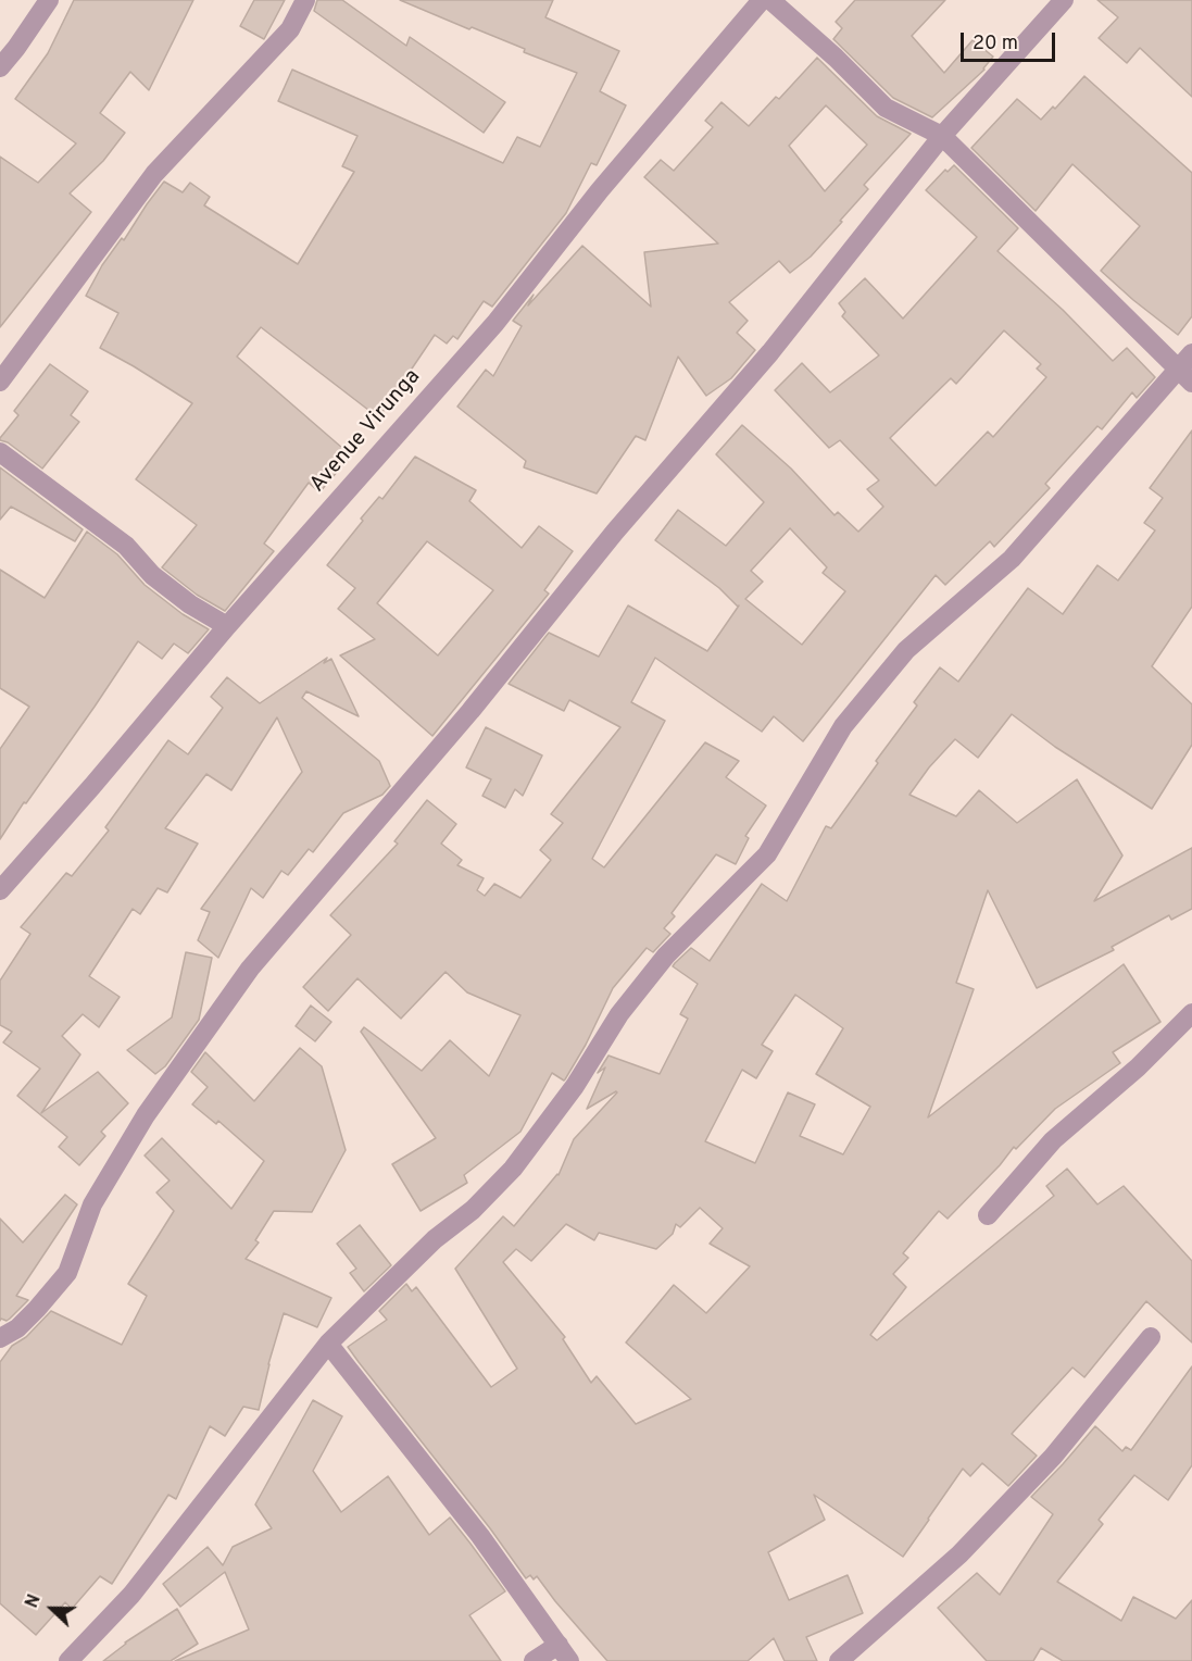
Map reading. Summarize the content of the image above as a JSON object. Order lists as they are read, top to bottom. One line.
{"streets":{"street":["Avenue Virunga"]},"scale_bar":"20 m","north":"left"}
